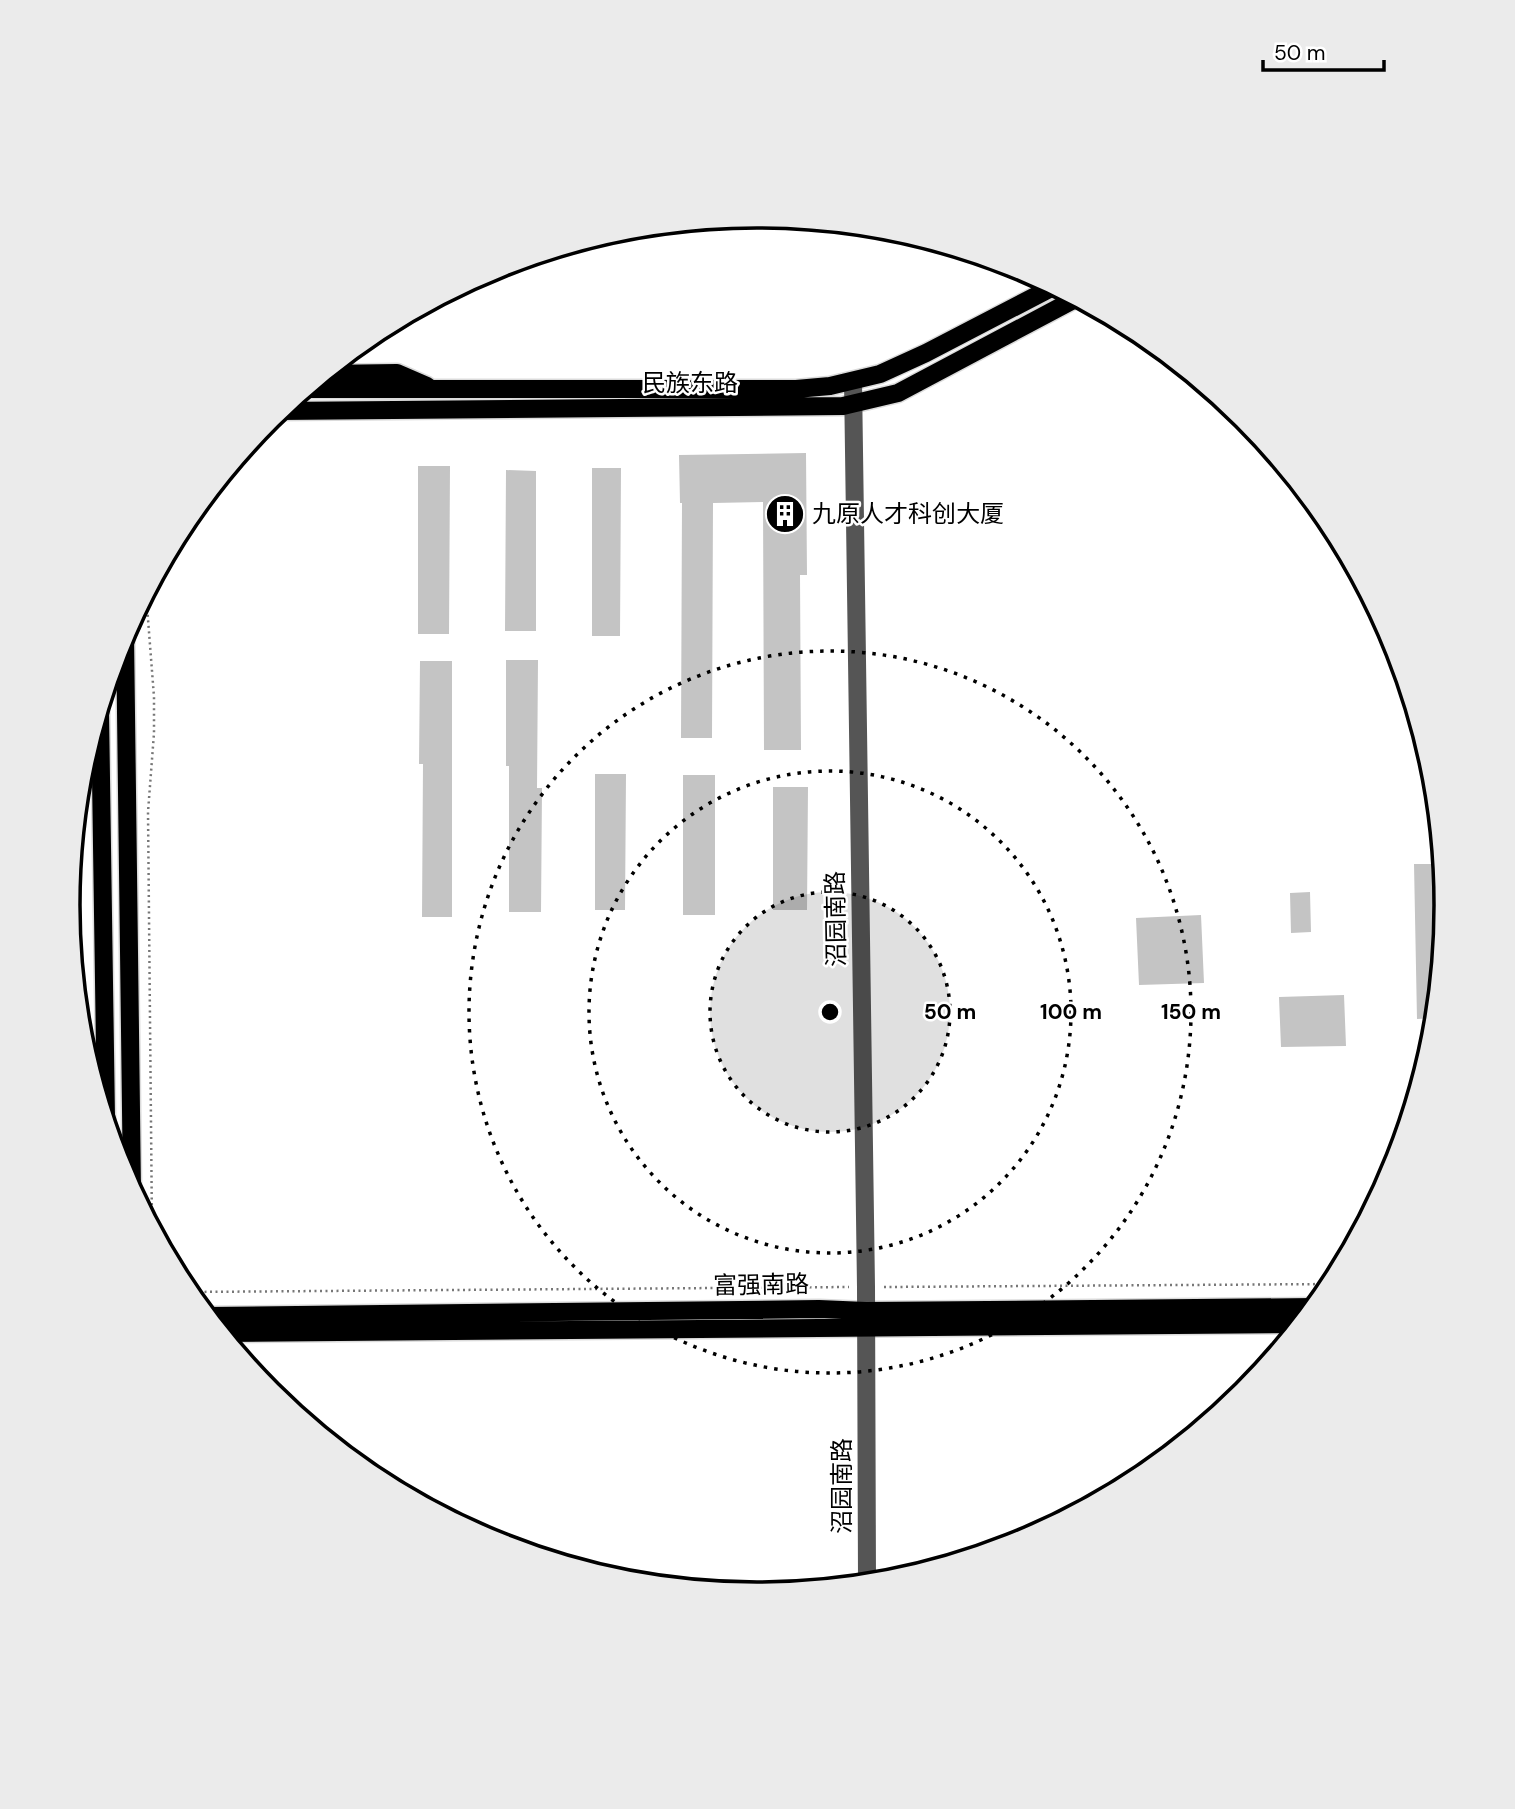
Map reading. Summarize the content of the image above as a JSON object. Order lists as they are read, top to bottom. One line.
{"streets":{"main road":["民族东路","富强南路"],"street":["沼园南路"]},"crossings":[["民族东路","沼园南路"],["沼园南路","富强南路"]],"places":{"building":["九原人才科创大厦"]},"scale_bar":"50 m","rings":["50 m","100 m","150 m"]}
